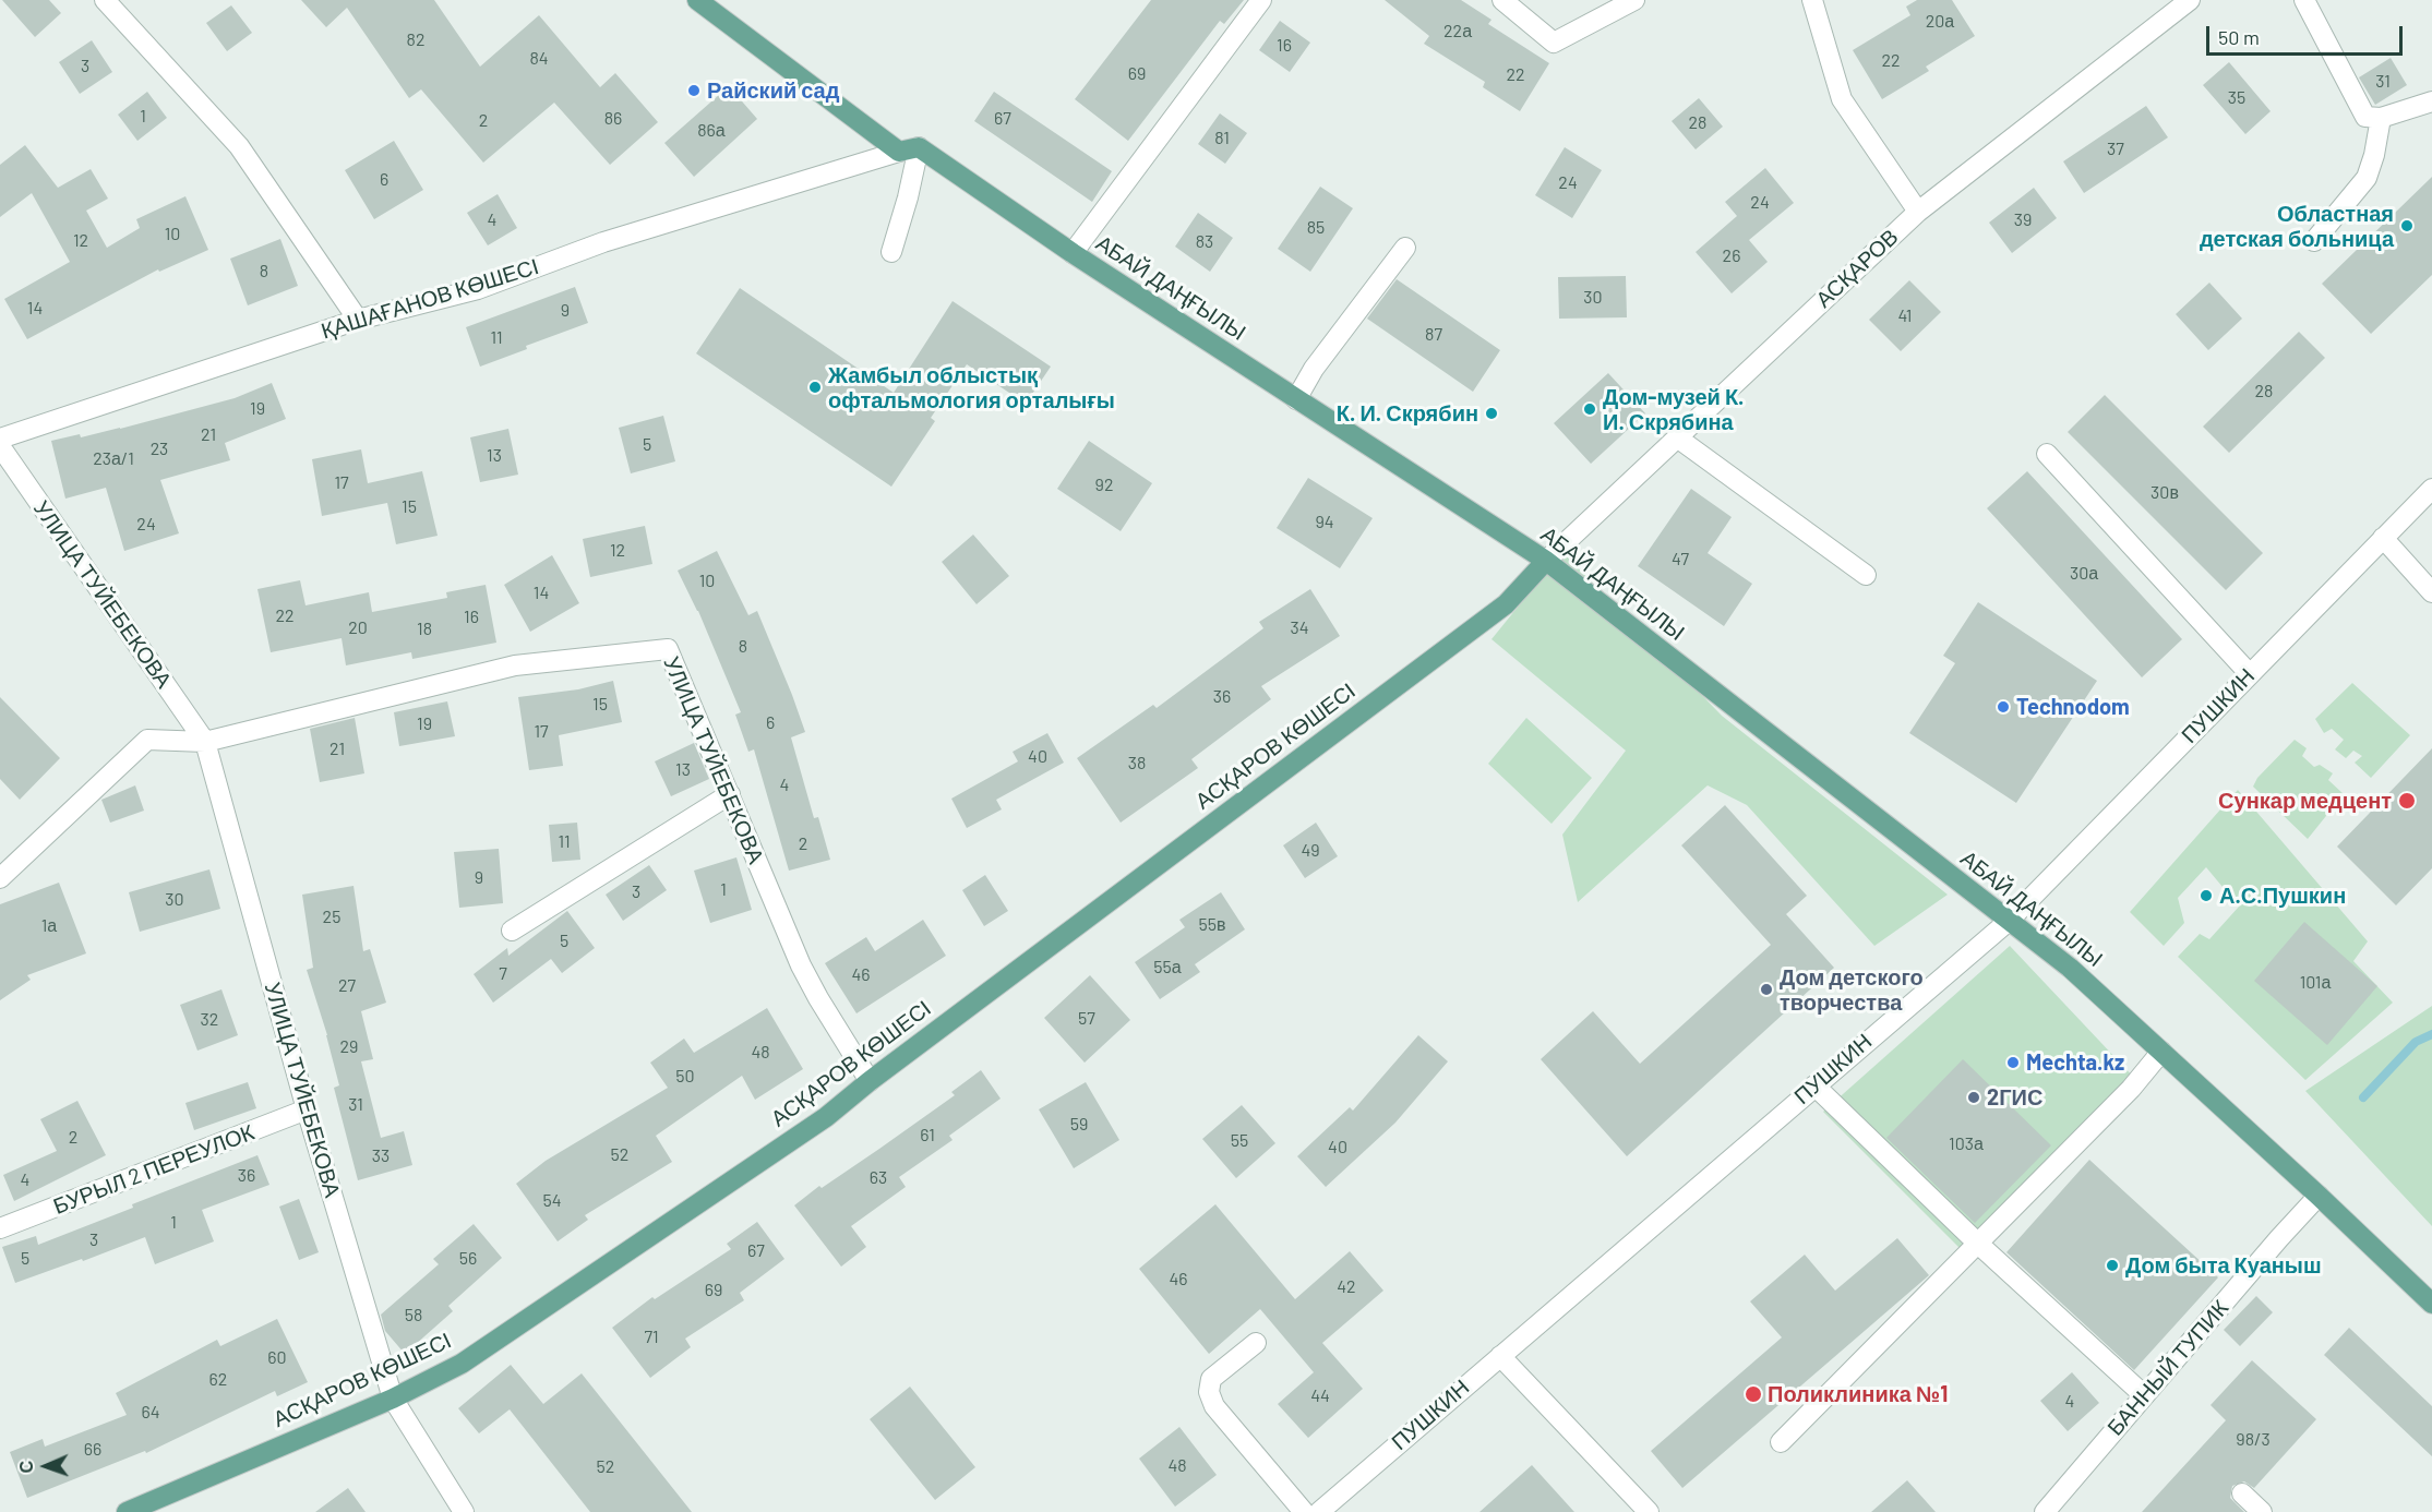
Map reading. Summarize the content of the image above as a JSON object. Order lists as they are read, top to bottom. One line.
{"streets":{"main road":["АБАЙ ДАҢҒЫЛЫ","АСҚАРОВ КӨШЕСІ"],"street":["АСҚАРОВ","ҚАШАҒАНОВ КӨШЕСІ","УЛИЦА ТУЙЕБЕКОВА","ПУШКИН","БУРЫЛ 2 ПЕРЕУЛОК","БАННЫЙ ТУПИК"]},"crossings":[["АСҚАРОВ","АБАЙ ДАҢҒЫЛЫ"],["АСҚАРОВ","АСҚАРОВ КӨШЕСІ"],["АБАЙ ДАҢҒЫЛЫ","ҚАШАҒАНОВ КӨШЕСІ"],["АБАЙ ДАҢҒЫЛЫ","ПУШКИН"],["АБАЙ ДАҢҒЫЛЫ","АСҚАРОВ КӨШЕСІ"],["АБАЙ ДАҢҒЫЛЫ","БАННЫЙ ТУПИК"],["УЛИЦА ТУЙЕБЕКОВА","АСҚАРОВ КӨШЕСІ"],["УЛИЦА ТУЙЕБЕКОВА","БУРЫЛ 2 ПЕРЕУЛОК"]],"places":["Райский сад","Областная детская больница","Жамбыл облыстық офтальмология орталығы","Дом-музей К. И. Скрябина","К. И. Скрябин","Technodom","Сункар медцент","А.С.Пушкин","Дом детского творчества","Mechta.kz","2ГИС","Дом быта Куаныш","Поликлиника №1"],"house_numbers":["20а","22а","82","16","84","22","3","69","22","31","35","1","86","67","2","28","86а","81","37","6","24","24","4","39","85","10","12","83","26","8","30","14","9","41","87","11","28","19","21","5","23","13","23а/1","17","92","30в","15","94","24","12","47","30а","10","14","22","16","20","34","18","8","36","15","6","19","17","21","40","38","13","4","11","2","49","9","1","3","30","25","55в","1а","5","55а","7","46","101а","27","57","32","29","48","50","31","59","61","2","55","103а","40","52","33","36","63","4","54","1","3","67","5","56","46","42","69","58","71","60","62","44","4","64","98/3","66","48","52"],"scale_bar":"50 m","north":"left"}
